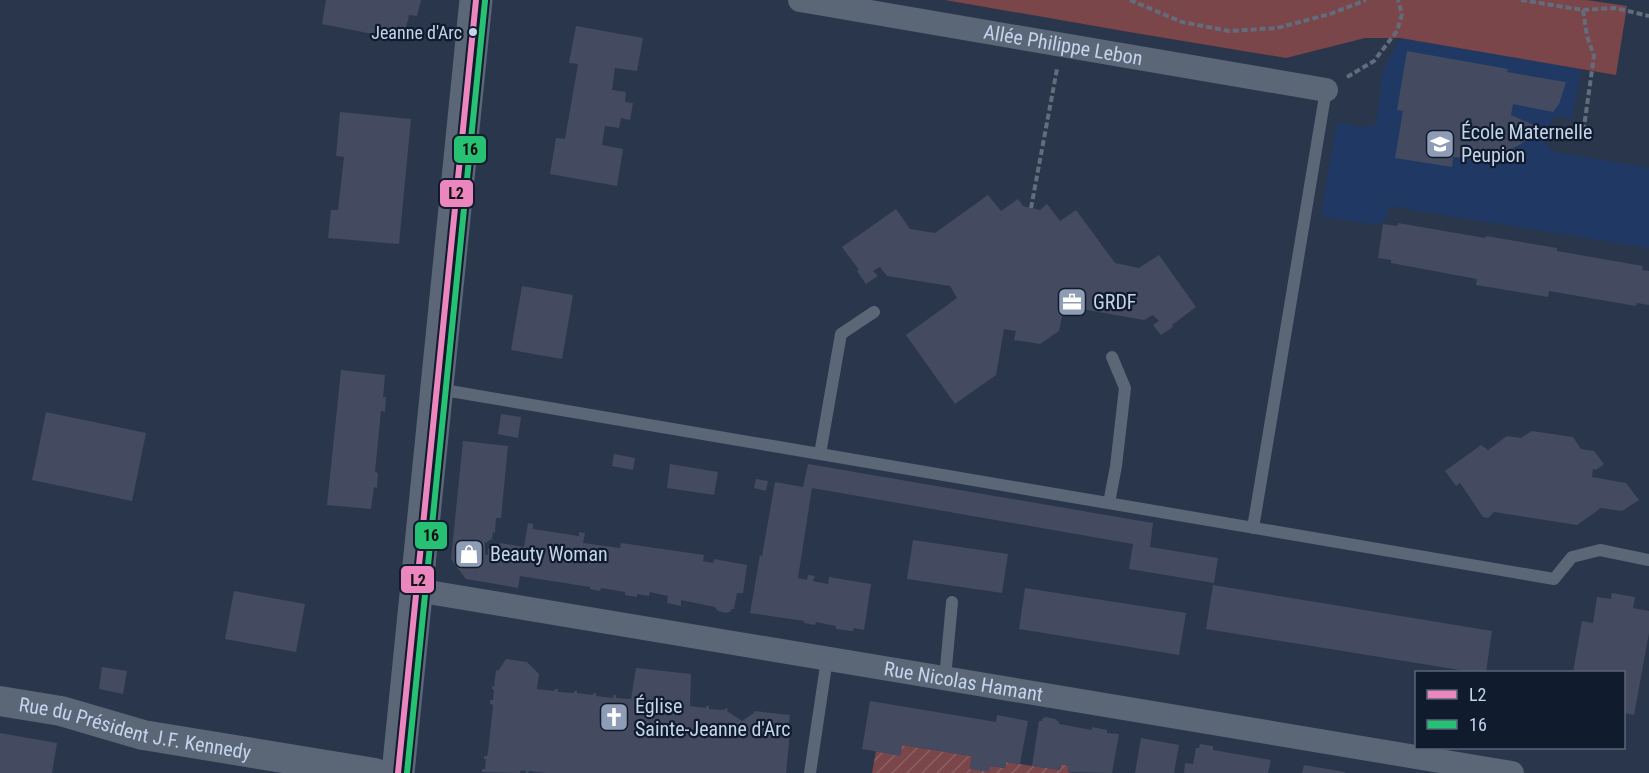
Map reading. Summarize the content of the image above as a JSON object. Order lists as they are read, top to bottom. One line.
{"streets":{"street":["Allée Philippe Lebon","Rue Nicolas Hamant","Rue du Président J.F. Kennedy"]},"places":{"other":["Jeanne d'Arc"],"school or university":["École Maternelle Peupion"],"office":["GRDF"],"shop":["Beauty Woman"],"church":["Église Sainte-Jeanne d'Arc"]},"lines":["transit line L2","transit line 16"],"legend":["L2","16"]}
